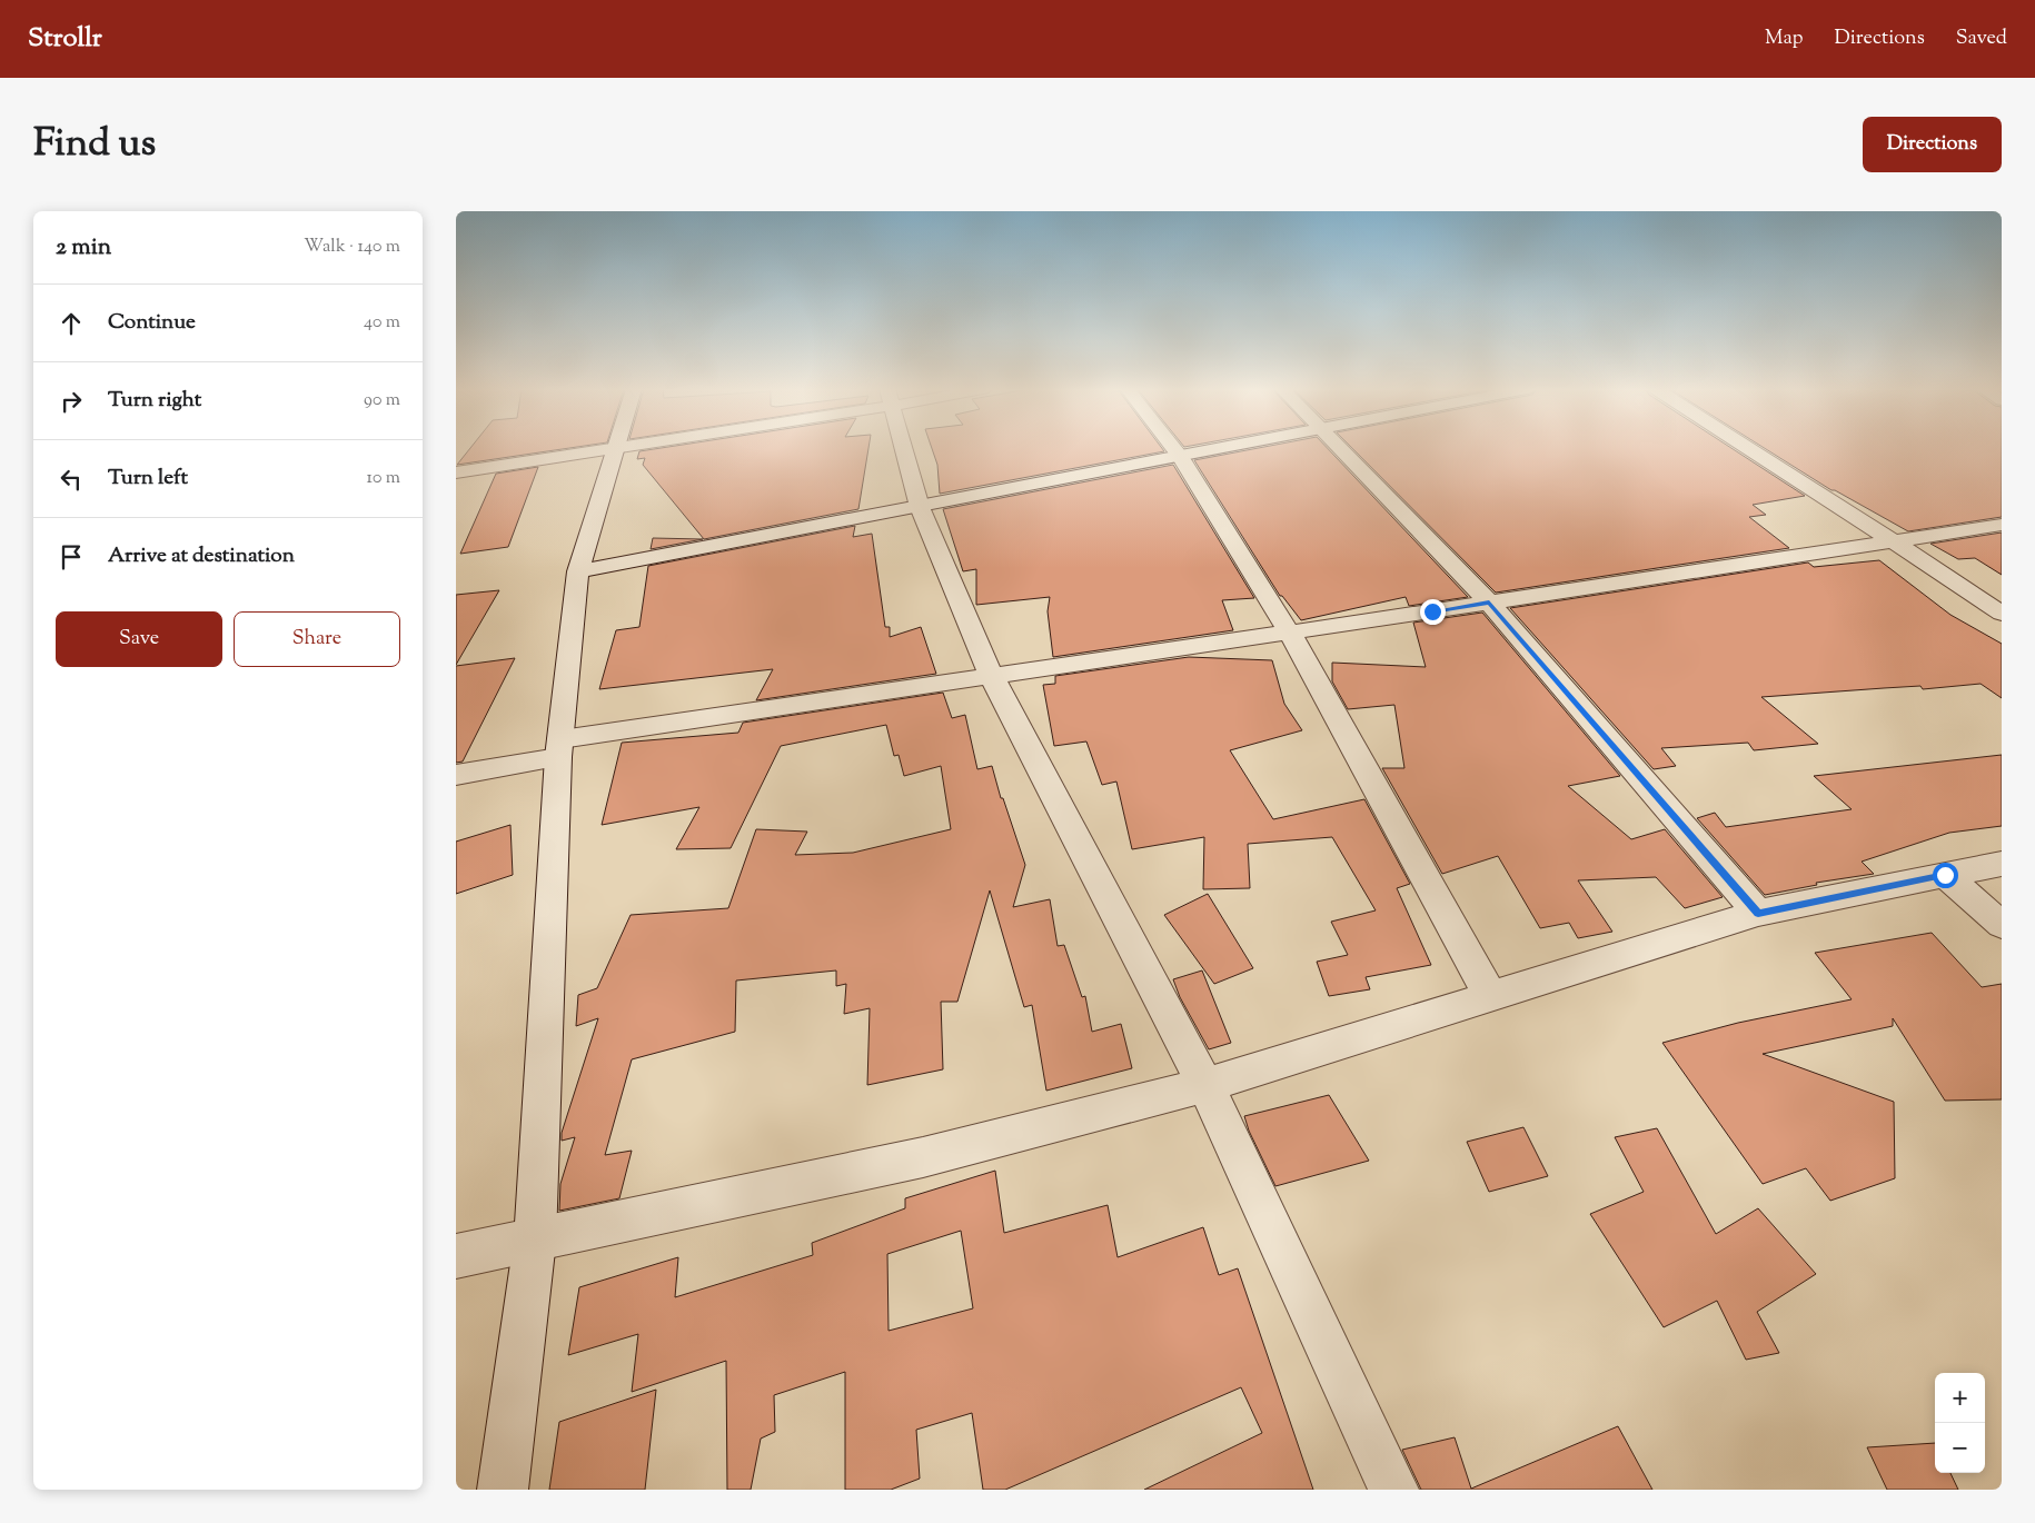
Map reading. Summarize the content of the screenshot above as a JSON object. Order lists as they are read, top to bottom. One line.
{"page":{"header":"Strollr","nav":["Map","Directions","Saved"],"title":"Find us","buttons":["Directions",["Save","Share"]],"heading":["2 min","Walk · 140 m"],"list":[["Continue","40 m"],["Turn right","90 m"],["Turn left","10 m"],"Arrive at destination"],"map_buttons":["+","−"]}}
